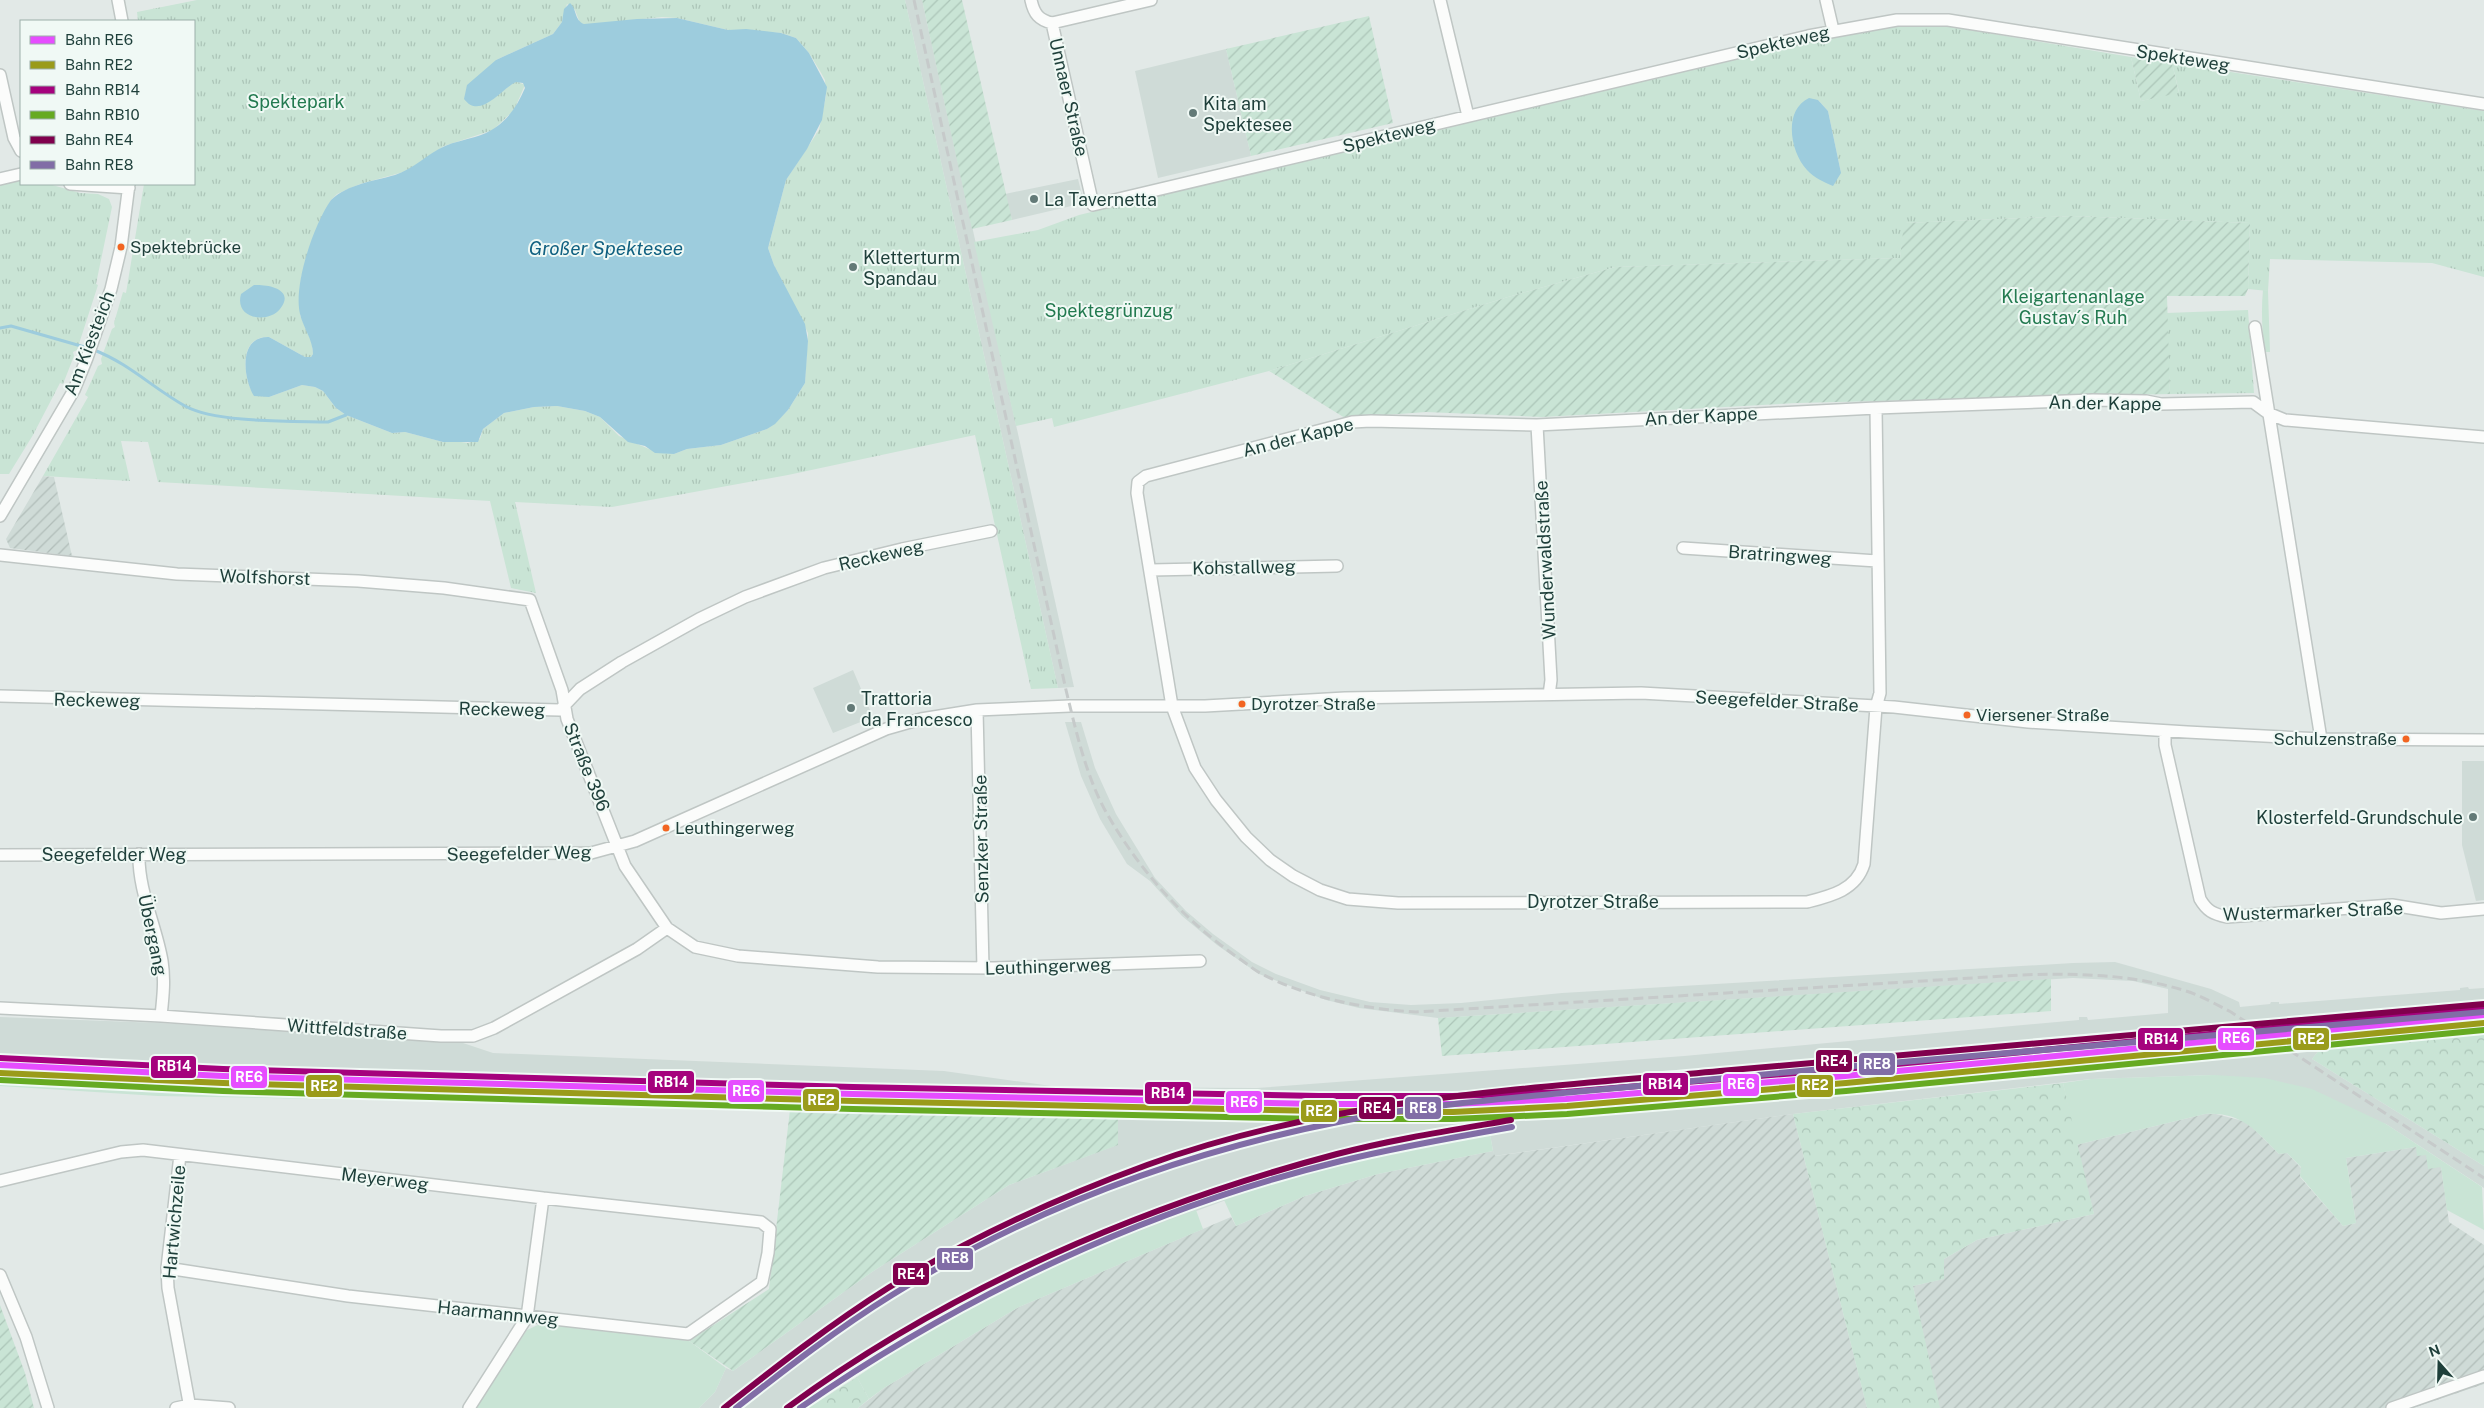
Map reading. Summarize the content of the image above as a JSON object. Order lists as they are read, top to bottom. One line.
{"streets":{"street":["Spekteweg","Unnaer Straße","Am Kiesteich","An der Kappe","Reckeweg","Bratringweg","Wunderwaldstraße","Kohstallweg","Wolfshorst","Seegefelder Straße","Straße 396","Senzker Straße","Seegefelder Weg","Dyrotzer Straße","Wustermarker Straße","Übergang","Leuthingerweg","Wittfeldstraße","Meyerweg","Hartwichzeile","Haarmannweg"]},"crossings":[["Spekteweg","Unnaer Straße"],["An der Kappe","Wunderwaldstraße"],["An der Kappe","Dyrotzer Straße"],["Reckeweg","Straße 396"],["Wunderwaldstraße","Seegefelder Straße"],["Kohstallweg","Dyrotzer Straße"],["Wolfshorst","Straße 396"],["Seegefelder Straße","Seegefelder Weg"],["Seegefelder Straße","Dyrotzer Straße"],["Seegefelder Straße","Wustermarker Straße"],["Straße 396","Seegefelder Weg"],["Straße 396","Leuthingerweg"],["Senzker Straße","Seegefelder Weg"],["Senzker Straße","Leuthingerweg"],["Seegefelder Weg","Übergang"],["Seegefelder Weg","Leuthingerweg"],["Übergang","Wittfeldstraße"],["Leuthingerweg","Wittfeldstraße"],["Meyerweg","Hartwichzeile"],["Meyerweg","Haarmannweg"],["Hartwichzeile","Haarmannweg"]],"water":["Großer Spektesee"],"parks":["Spektepark","Kleigartenanlage Gustav´s Ruh","Spektegrünzug"],"places":["Kita am Spektesee","La Tavernetta","Spektebrücke","Kletterturm Spandau","Dyrotzer Straße","Trattoria da Francesco","Viersener Straße","Schulzenstraße","Klosterfeld-Grundschule","Leuthingerweg"],"lines":["rail line RE4","rail line RB14","rail line RE8","rail line RE6","rail line RE2","rail line RB10"],"legend":["Bahn RE6","Bahn RE2","Bahn RB14","Bahn RB10","Bahn RE4","Bahn RE8"],"north":"top"}
